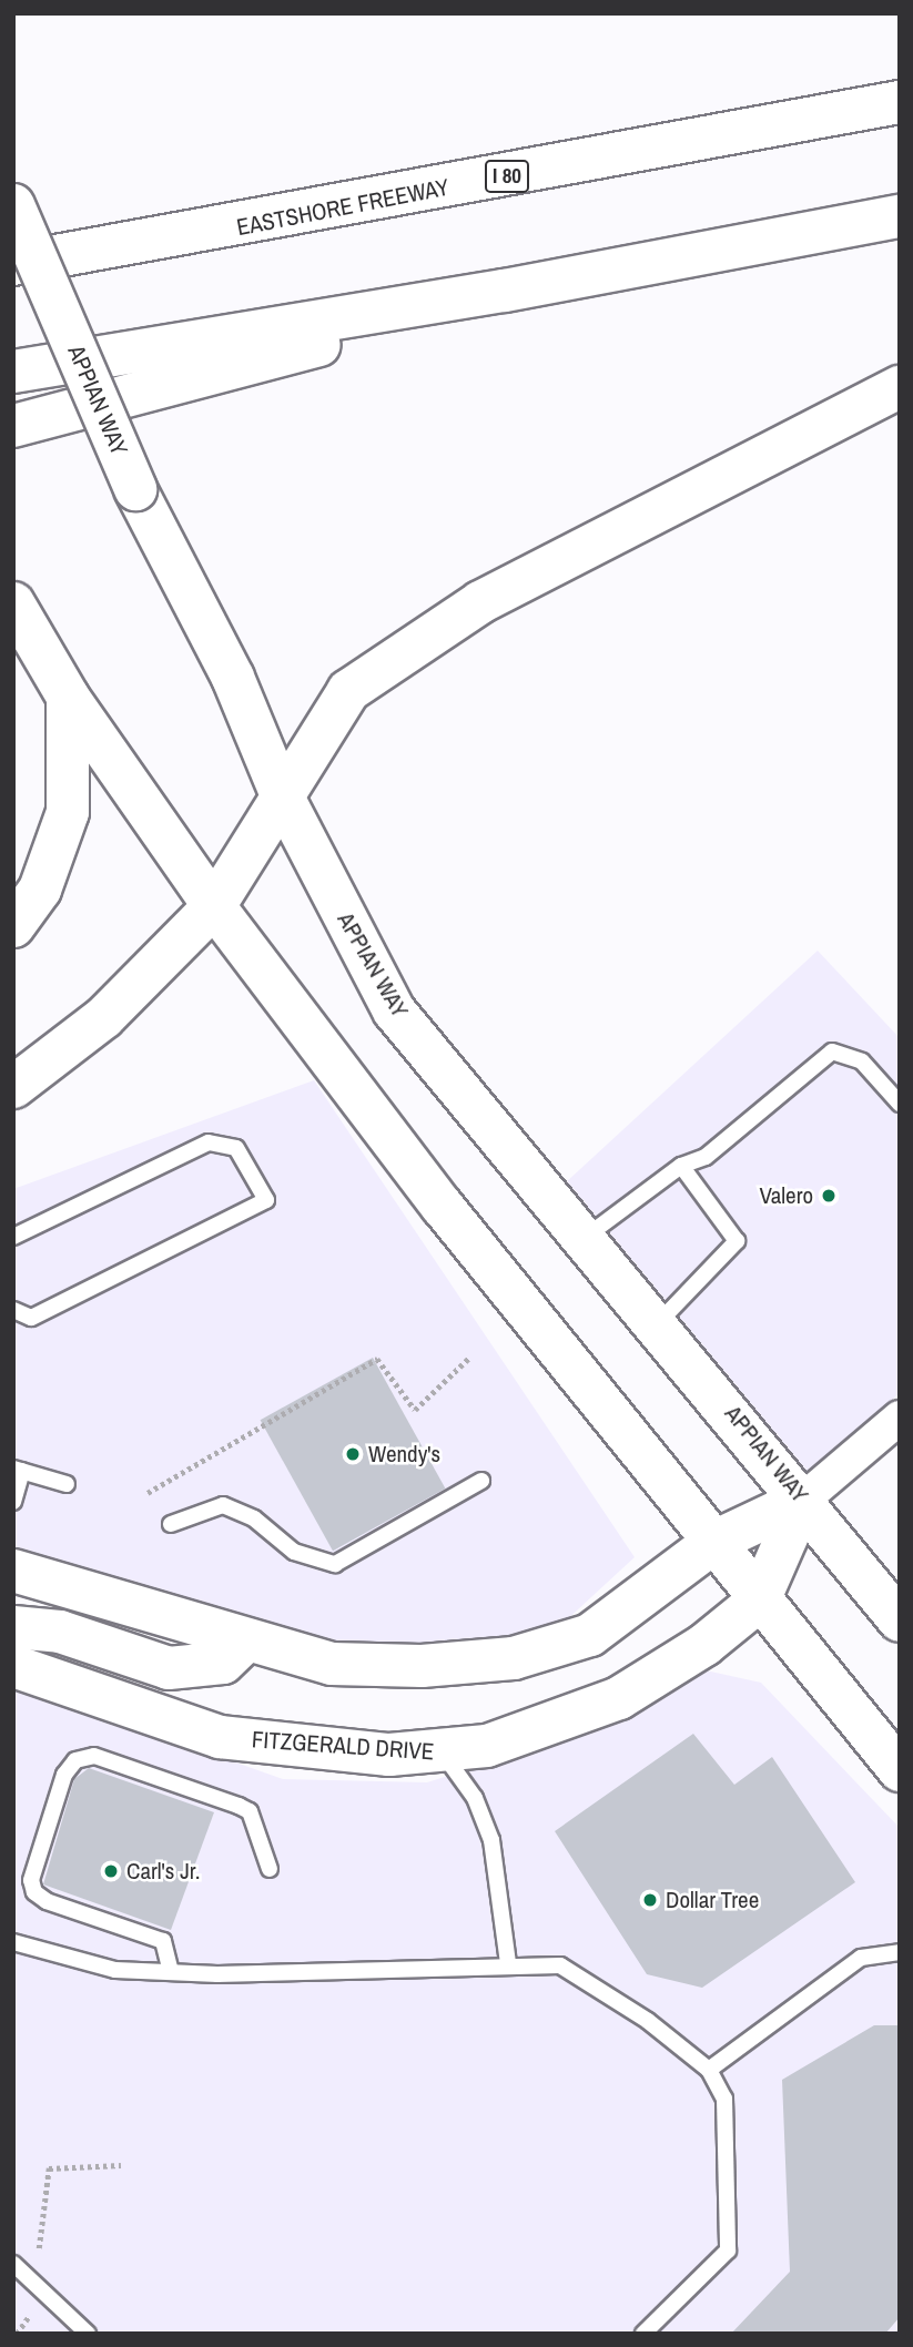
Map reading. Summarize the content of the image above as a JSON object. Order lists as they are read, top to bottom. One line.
{"streets":{"main road":["I 80","EASTSHORE FREEWAY","APPIAN WAY","FITZGERALD DRIVE"]},"crossings":[["APPIAN WAY","FITZGERALD DRIVE"]],"places":["Valero","Wendy's","Carl's Jr.","Dollar Tree"]}
